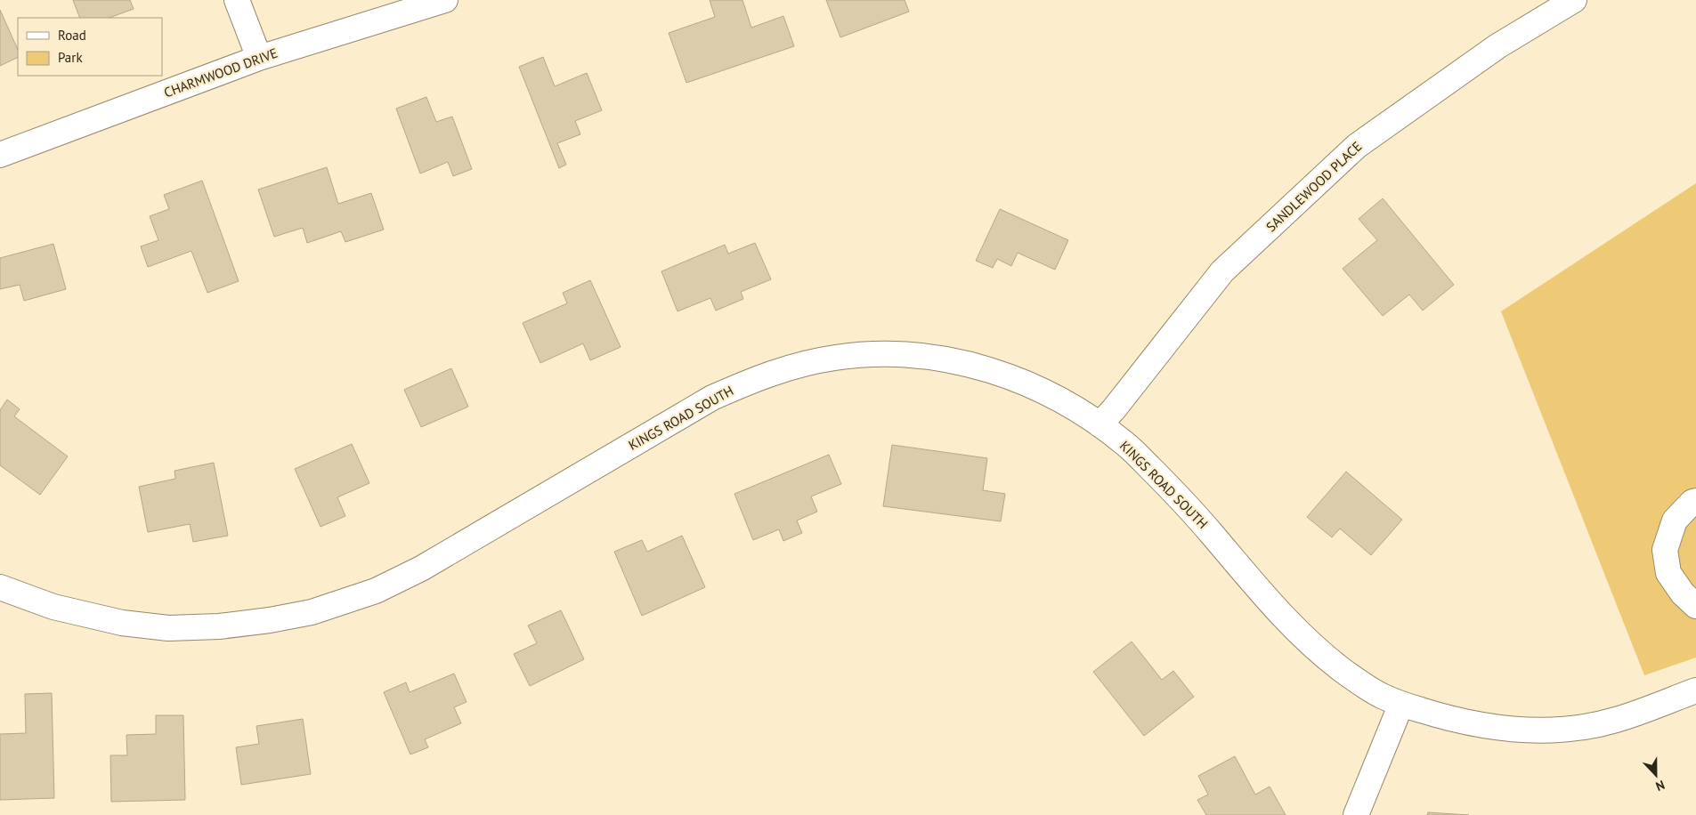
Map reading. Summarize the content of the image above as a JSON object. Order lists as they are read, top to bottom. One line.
{"streets":{"street":["CHARMWOOD DRIVE","SANDLEWOOD PLACE","KINGS ROAD SOUTH"]},"crossings":[["SANDLEWOOD PLACE","KINGS ROAD SOUTH"]],"legend":["Road","Park"],"north":"bottom"}
